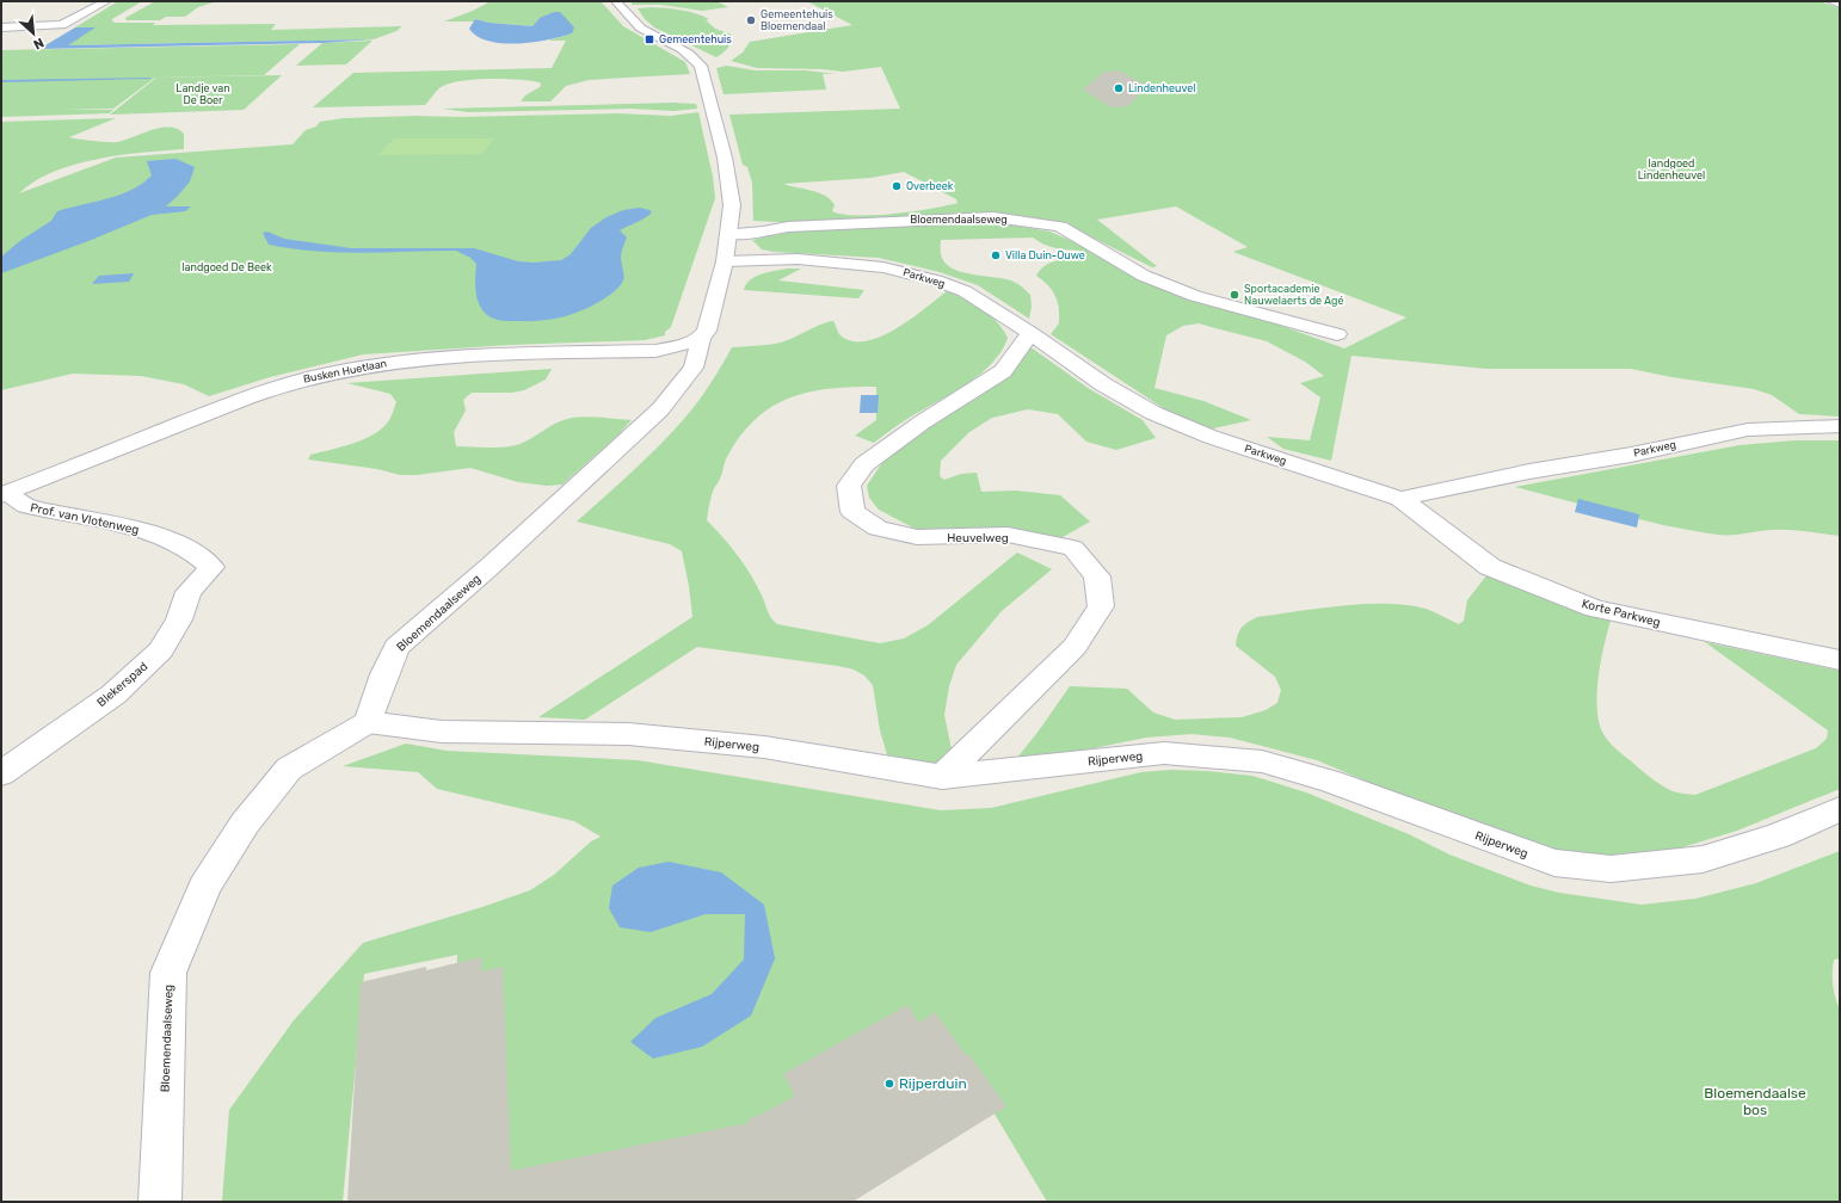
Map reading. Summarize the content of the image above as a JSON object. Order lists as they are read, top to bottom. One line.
{"streets":{"street":["Bloemendaalseweg","Parkweg","Busken Huetlaan","Prof. van Vlotenweg","Heuvelweg","Korte Parkweg","Blekerspad","Rijperweg"]},"crossings":[["Bloemendaalseweg","Parkweg"],["Bloemendaalseweg","Busken Huetlaan"],["Bloemendaalseweg","Rijperweg"],["Parkweg","Heuvelweg"],["Parkweg","Korte Parkweg"],["Busken Huetlaan","Prof. van Vlotenweg"],["Prof. van Vlotenweg","Blekerspad"],["Heuvelweg","Rijperweg"]],"parks":["Landje van De Boer","landgoed Lindenheuvel","landgoed De Beek","Bloemendaalse bos"],"places":{"other":["Gemeentehuis Bloemendaal","Lindenheuvel","Overbeek","Villa Duin-Ouwe","Sportacademie Nauwelaerts de Agé","Rijperduin"],"transit":["Gemeentehuis"]},"north":"bottom right"}
